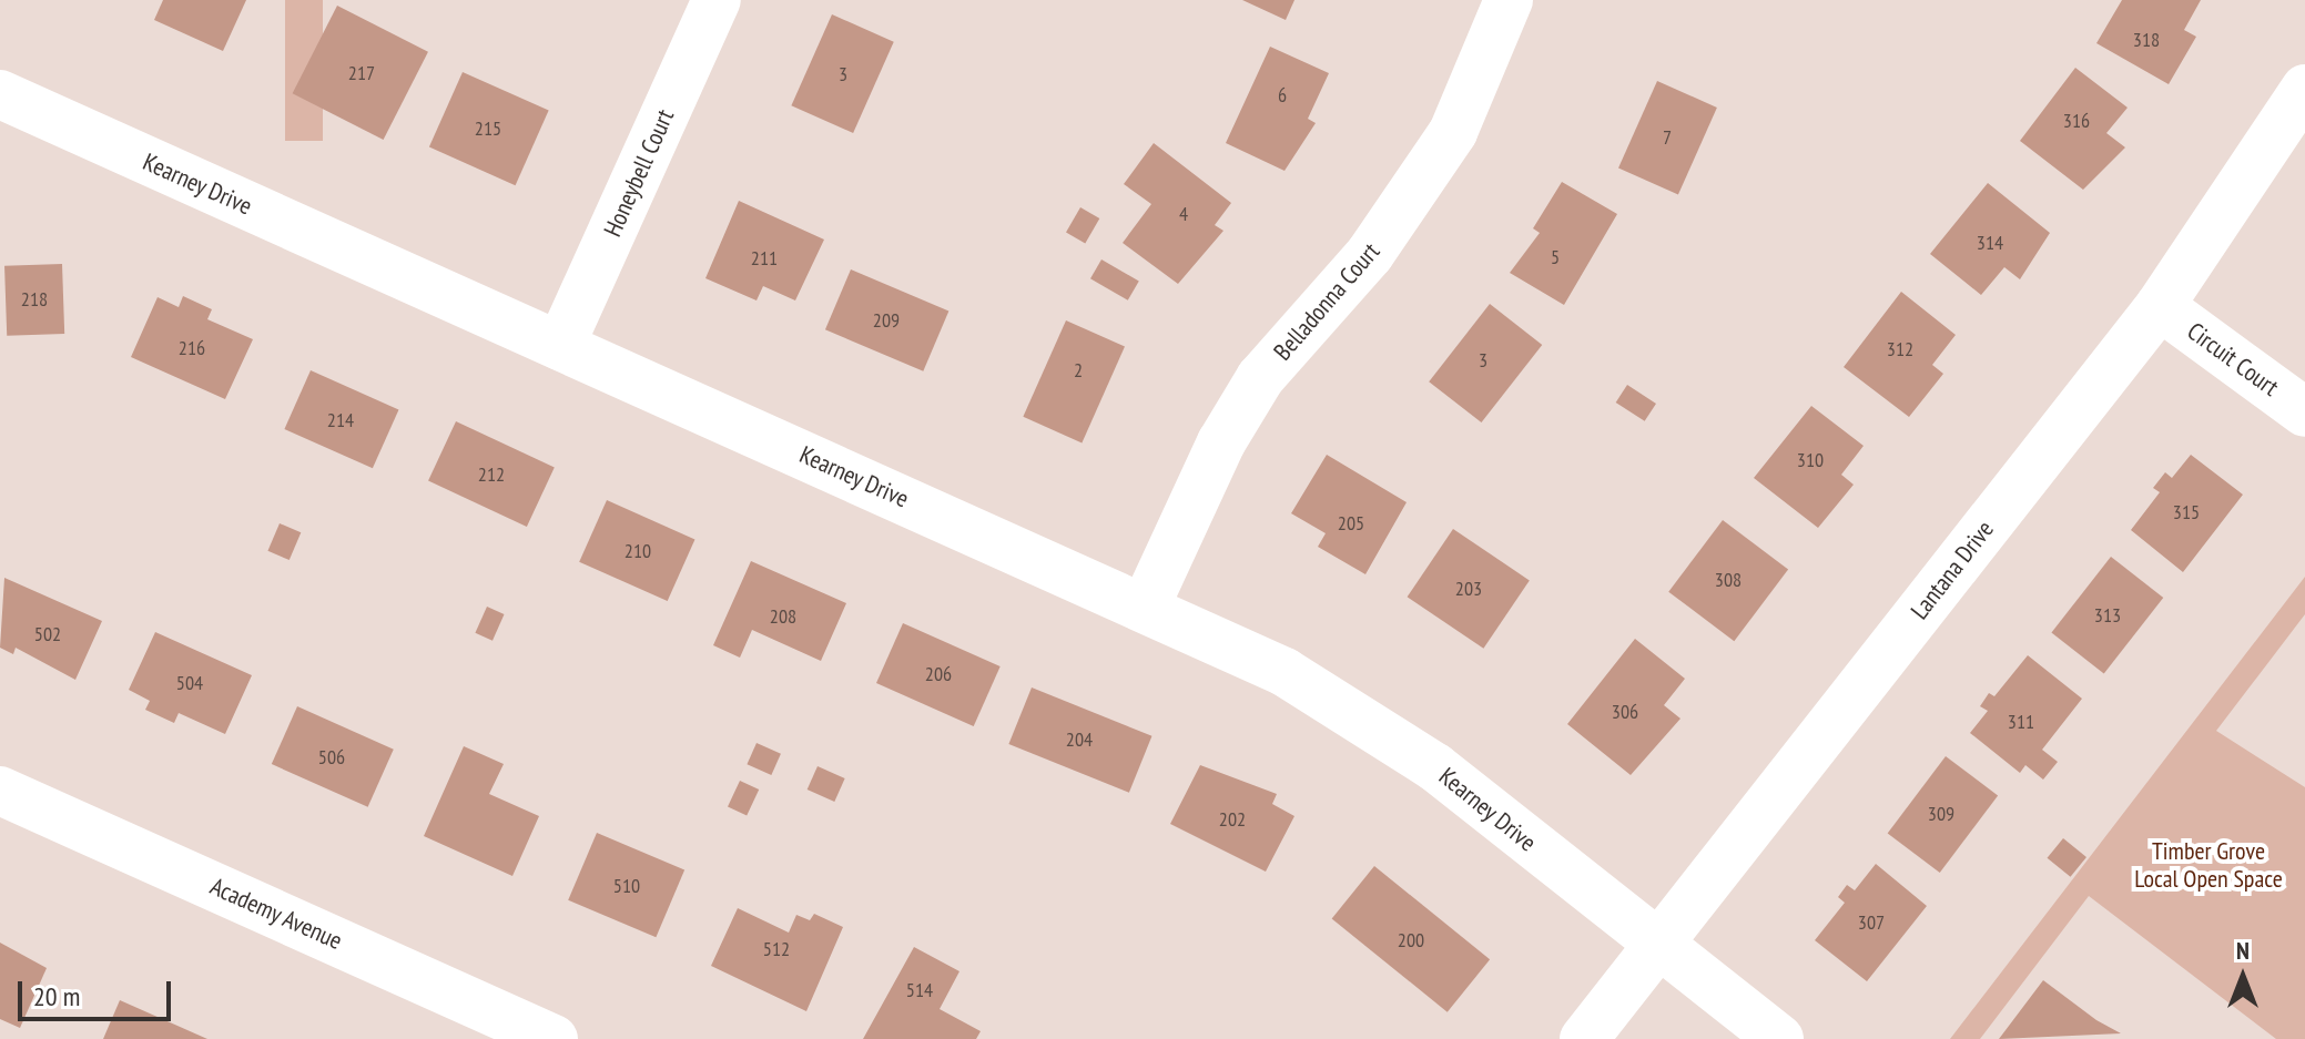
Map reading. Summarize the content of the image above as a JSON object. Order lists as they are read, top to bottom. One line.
{"streets":{"street":["Honeybell Court","Kearney Drive","Belladonna Court","Circuit Court","Lantana Drive","Academy Avenue"]},"crossings":[["Honeybell Court","Kearney Drive"],["Kearney Drive","Belladonna Court"],["Kearney Drive","Lantana Drive"],["Circuit Court","Lantana Drive"]],"parks":["Timber Grove Local Open Space"],"house_numbers":["318","217","3","6","316","215","7","4","314","5","211","218","209","216","312","3","2","214","310","212","315","205","210","308","203","313","208","502","206","504","306","311","204","506","309","202","510","307","200","512","514"],"scale_bar":"20 m","north":"top"}
